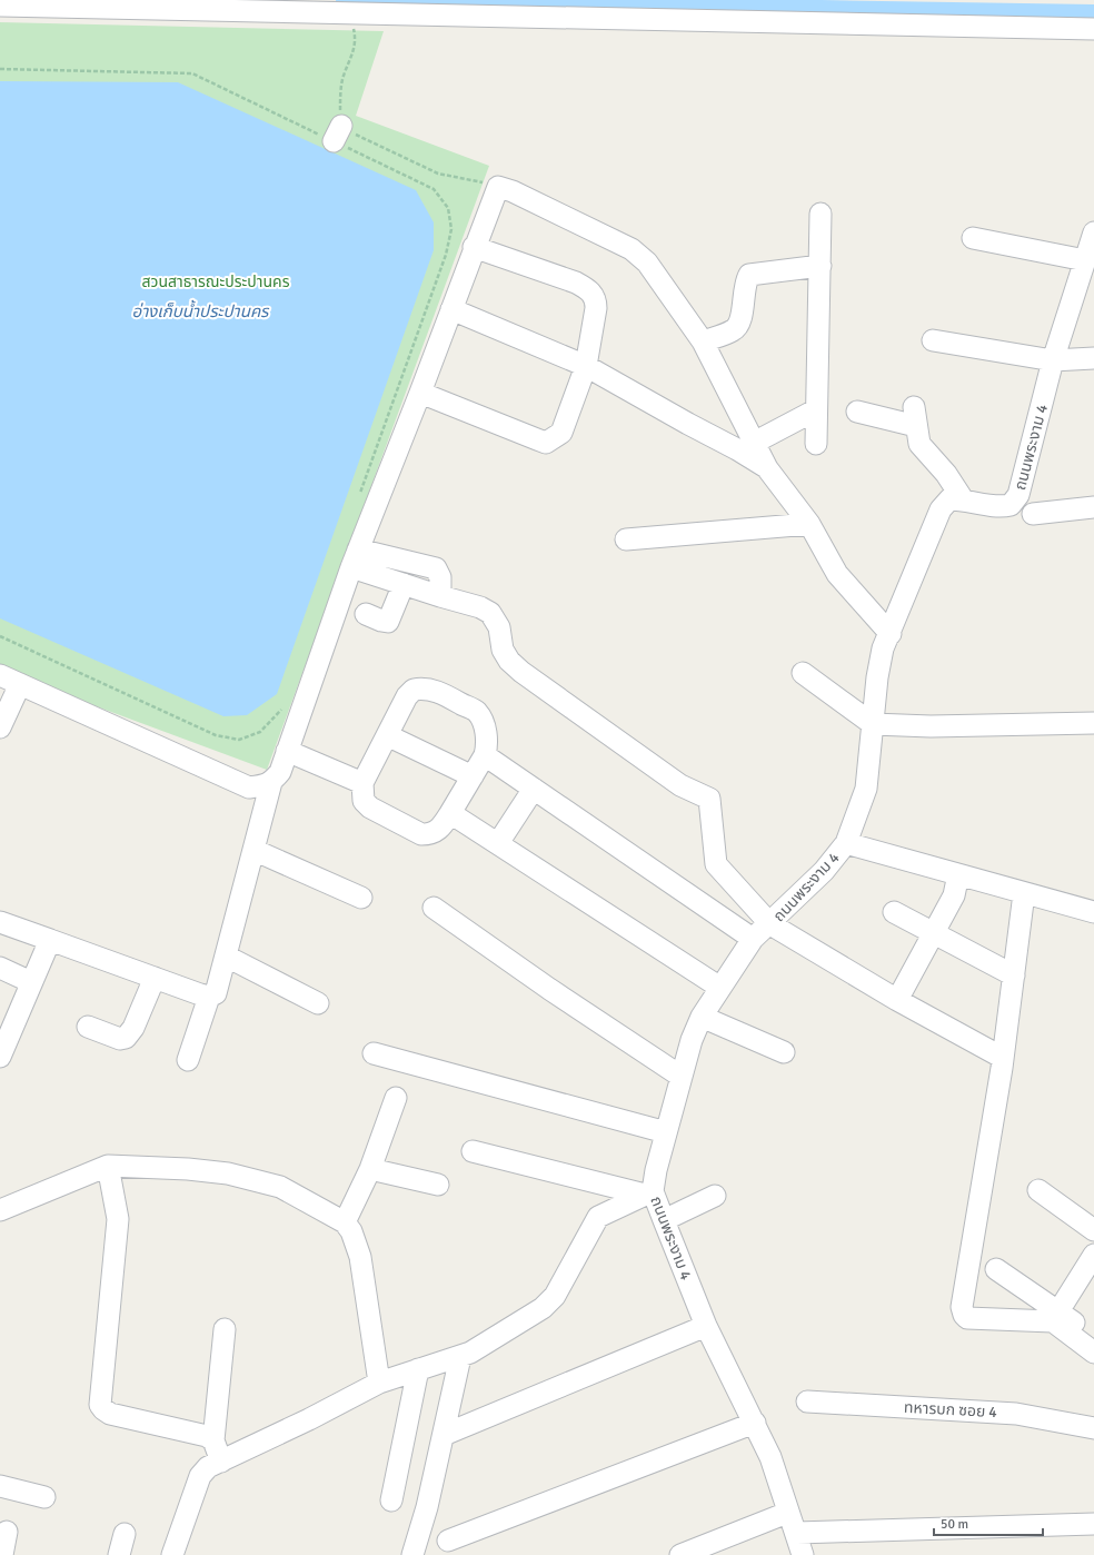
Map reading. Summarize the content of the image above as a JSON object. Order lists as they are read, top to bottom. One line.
{"streets":{"street":["ถนนพระงาม 4","ทหารบก ซอย 4"]},"water":["อ่างเก็บน้ำประปานคร"],"parks":["สวนสาธารณะประปานคร"],"scale_bar":"50 m"}
